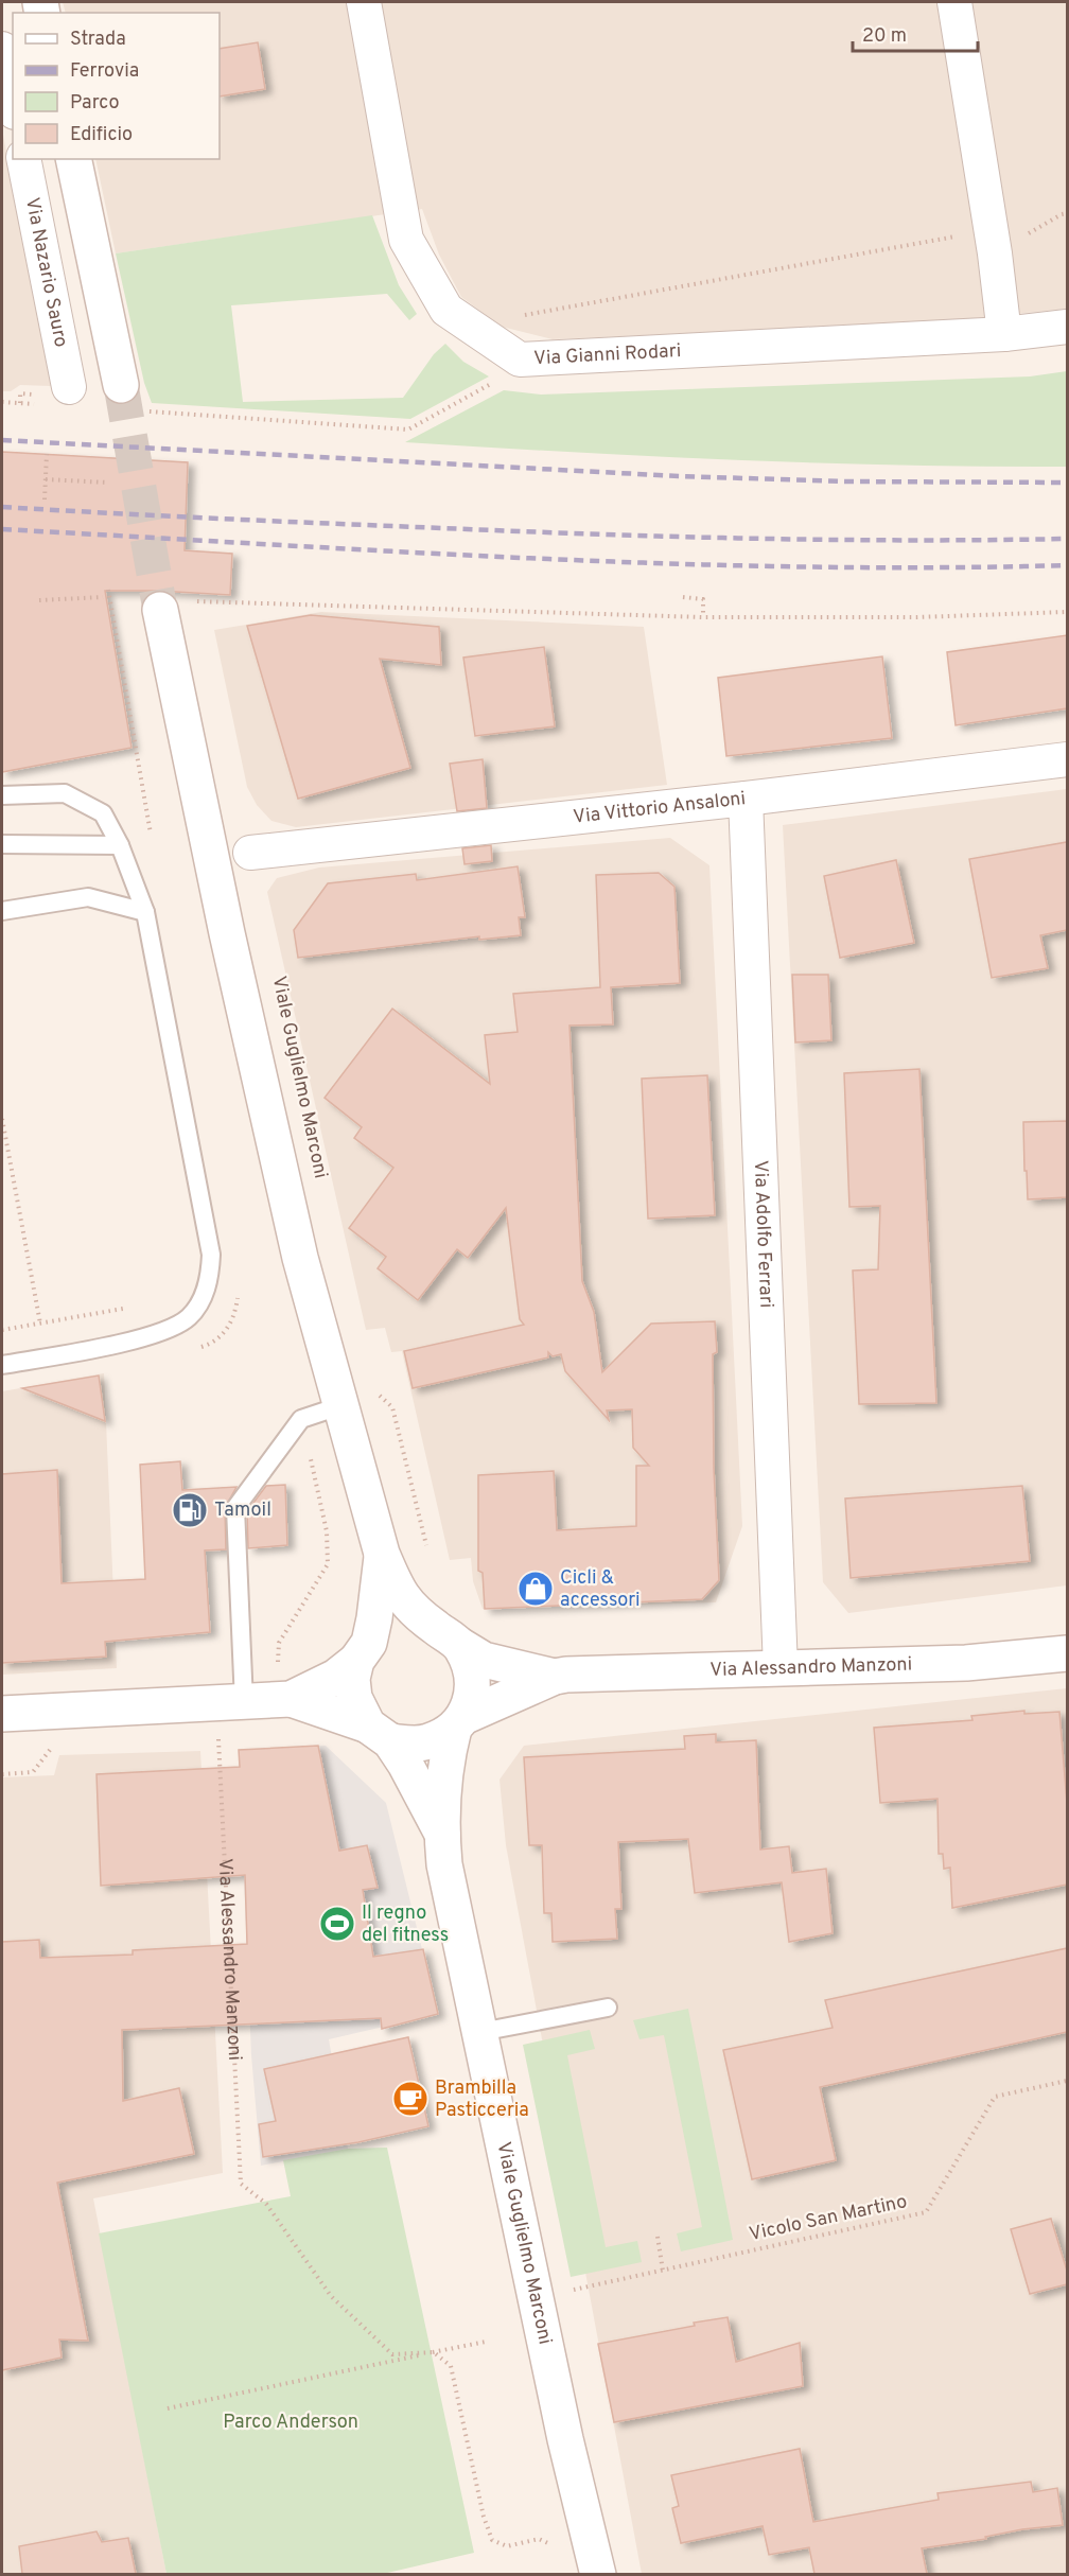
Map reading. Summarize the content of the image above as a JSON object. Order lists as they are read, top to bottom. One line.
{"streets":{"street":["Via Nazario Sauro","Via Gianni Rodari","Via Vittorio Ansaloni","Viale Guglielmo Marconi","Via Adolfo Ferrari","Via Alessandro Manzoni"],"path":["Vicolo San Martino"]},"crossings":[["Via Vittorio Ansaloni","Via Adolfo Ferrari"],["Viale Guglielmo Marconi","Via Alessandro Manzoni"],["Via Adolfo Ferrari","Via Alessandro Manzoni"]],"parks":["Parco Anderson"],"places":{"fuel station":["Tamoil"],"shop":["Cicli & accessori"],"sports":["Il regno del fitness"],"cafe":["Brambilla Pasticceria"]},"legend":["Strada","Ferrovia","Parco","Edificio"],"scale_bar":"20 m"}
